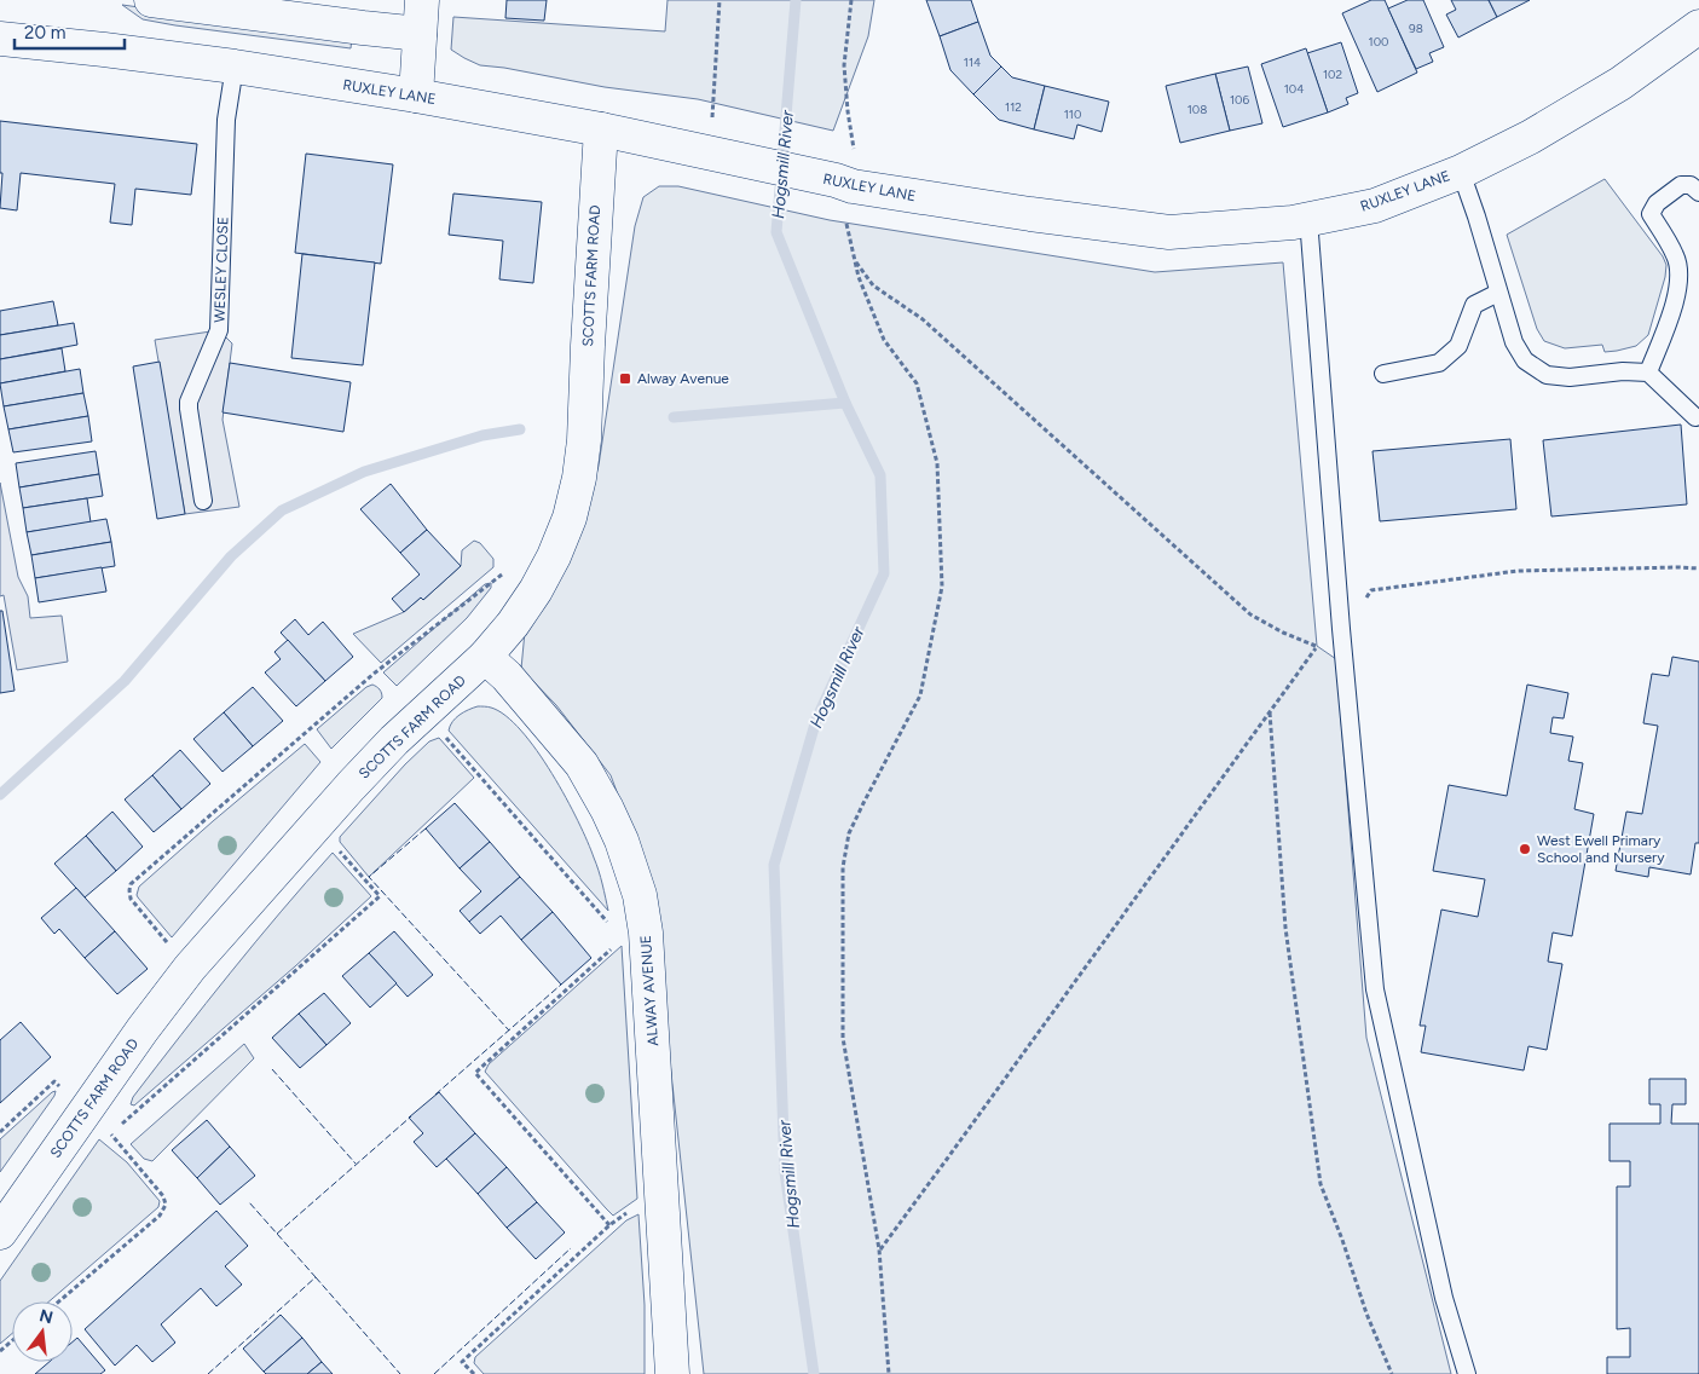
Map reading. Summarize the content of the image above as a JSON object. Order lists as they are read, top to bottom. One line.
{"streets":{"street":["RUXLEY LANE","SCOTTS FARM ROAD","ALWAY AVENUE"],"lane":["WESLEY CLOSE"]},"crossings":[["RUXLEY LANE","WESLEY CLOSE"],["RUXLEY LANE","SCOTTS FARM ROAD"],["SCOTTS FARM ROAD","ALWAY AVENUE"]],"water":["Hogsmill River"],"places":{"transit":["Alway Avenue"],"other":["West Ewell Primary School and Nursery"]},"house_numbers":["98","100","114","102","104","106","112","108","110"],"scale_bar":"20 m","north":"top"}
